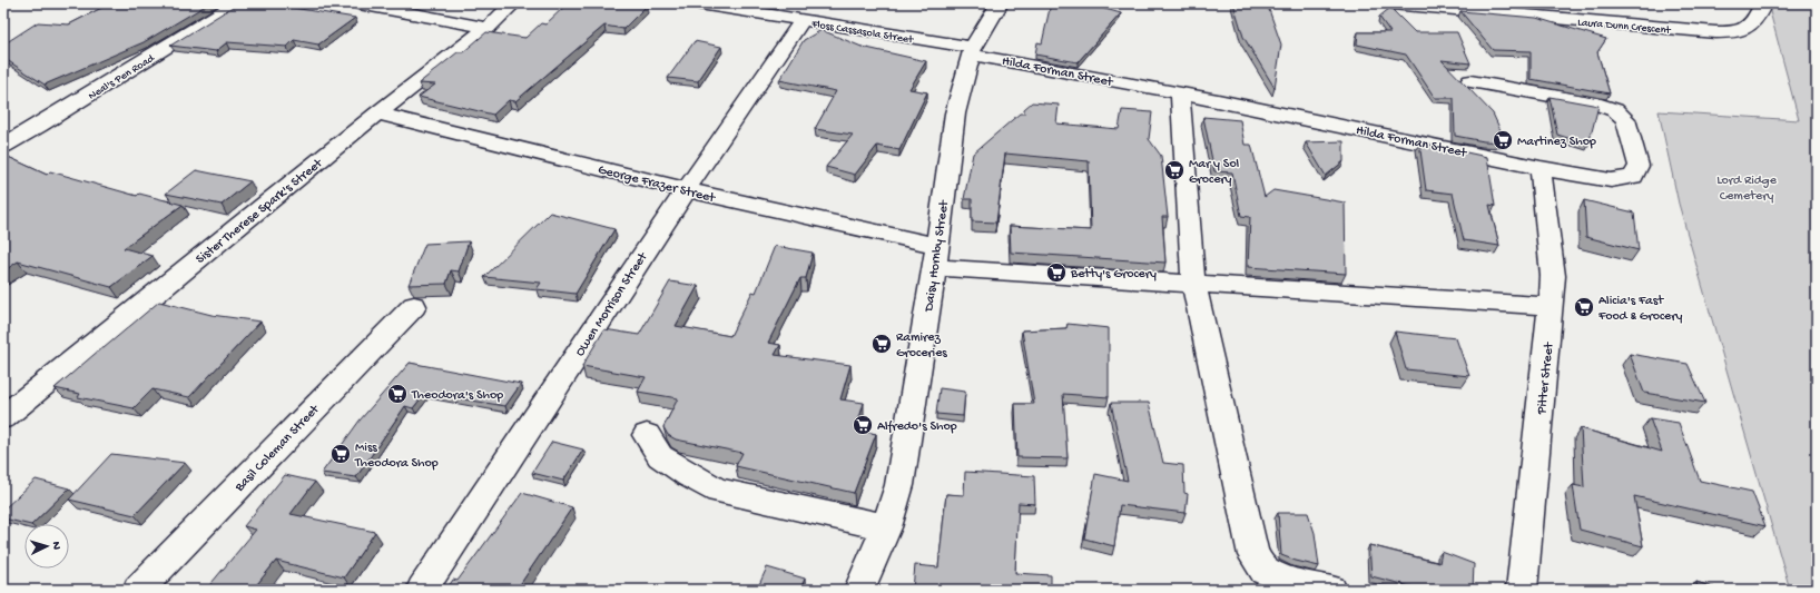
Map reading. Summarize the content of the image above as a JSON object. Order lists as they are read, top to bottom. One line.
{"streets":{"street":["Laura Dunn Crescent","Floss Cassasola Street","Hilda Forman Street","Neal's Pen Road","George Frazer Street","Sister Therese Spark's Street","Daisy Hornby Street","Owen Morrison Street","Pitter Street","Basil Coleman Street"]},"crossings":[["Floss Cassasola Street","Hilda Forman Street"],["Floss Cassasola Street","Daisy Hornby Street"],["Floss Cassasola Street","Owen Morrison Street"],["Hilda Forman Street","Daisy Hornby Street"],["Hilda Forman Street","Pitter Street"],["George Frazer Street","Sister Therese Spark's Street"],["George Frazer Street","Daisy Hornby Street"],["George Frazer Street","Owen Morrison Street"],["George Frazer Street","Pitter Street"]],"parks":["Lord Ridge Cemetery"],"places":{"supermarket":["Martinez Shop","Mar y Sol Grocery","Betty's Grocery","Alicia's Fast Food & Grocery","Ramirez Groceries","Theodora's Shop","Alfredo's Shop","Miss Theodora Shop"]},"north":"right"}
